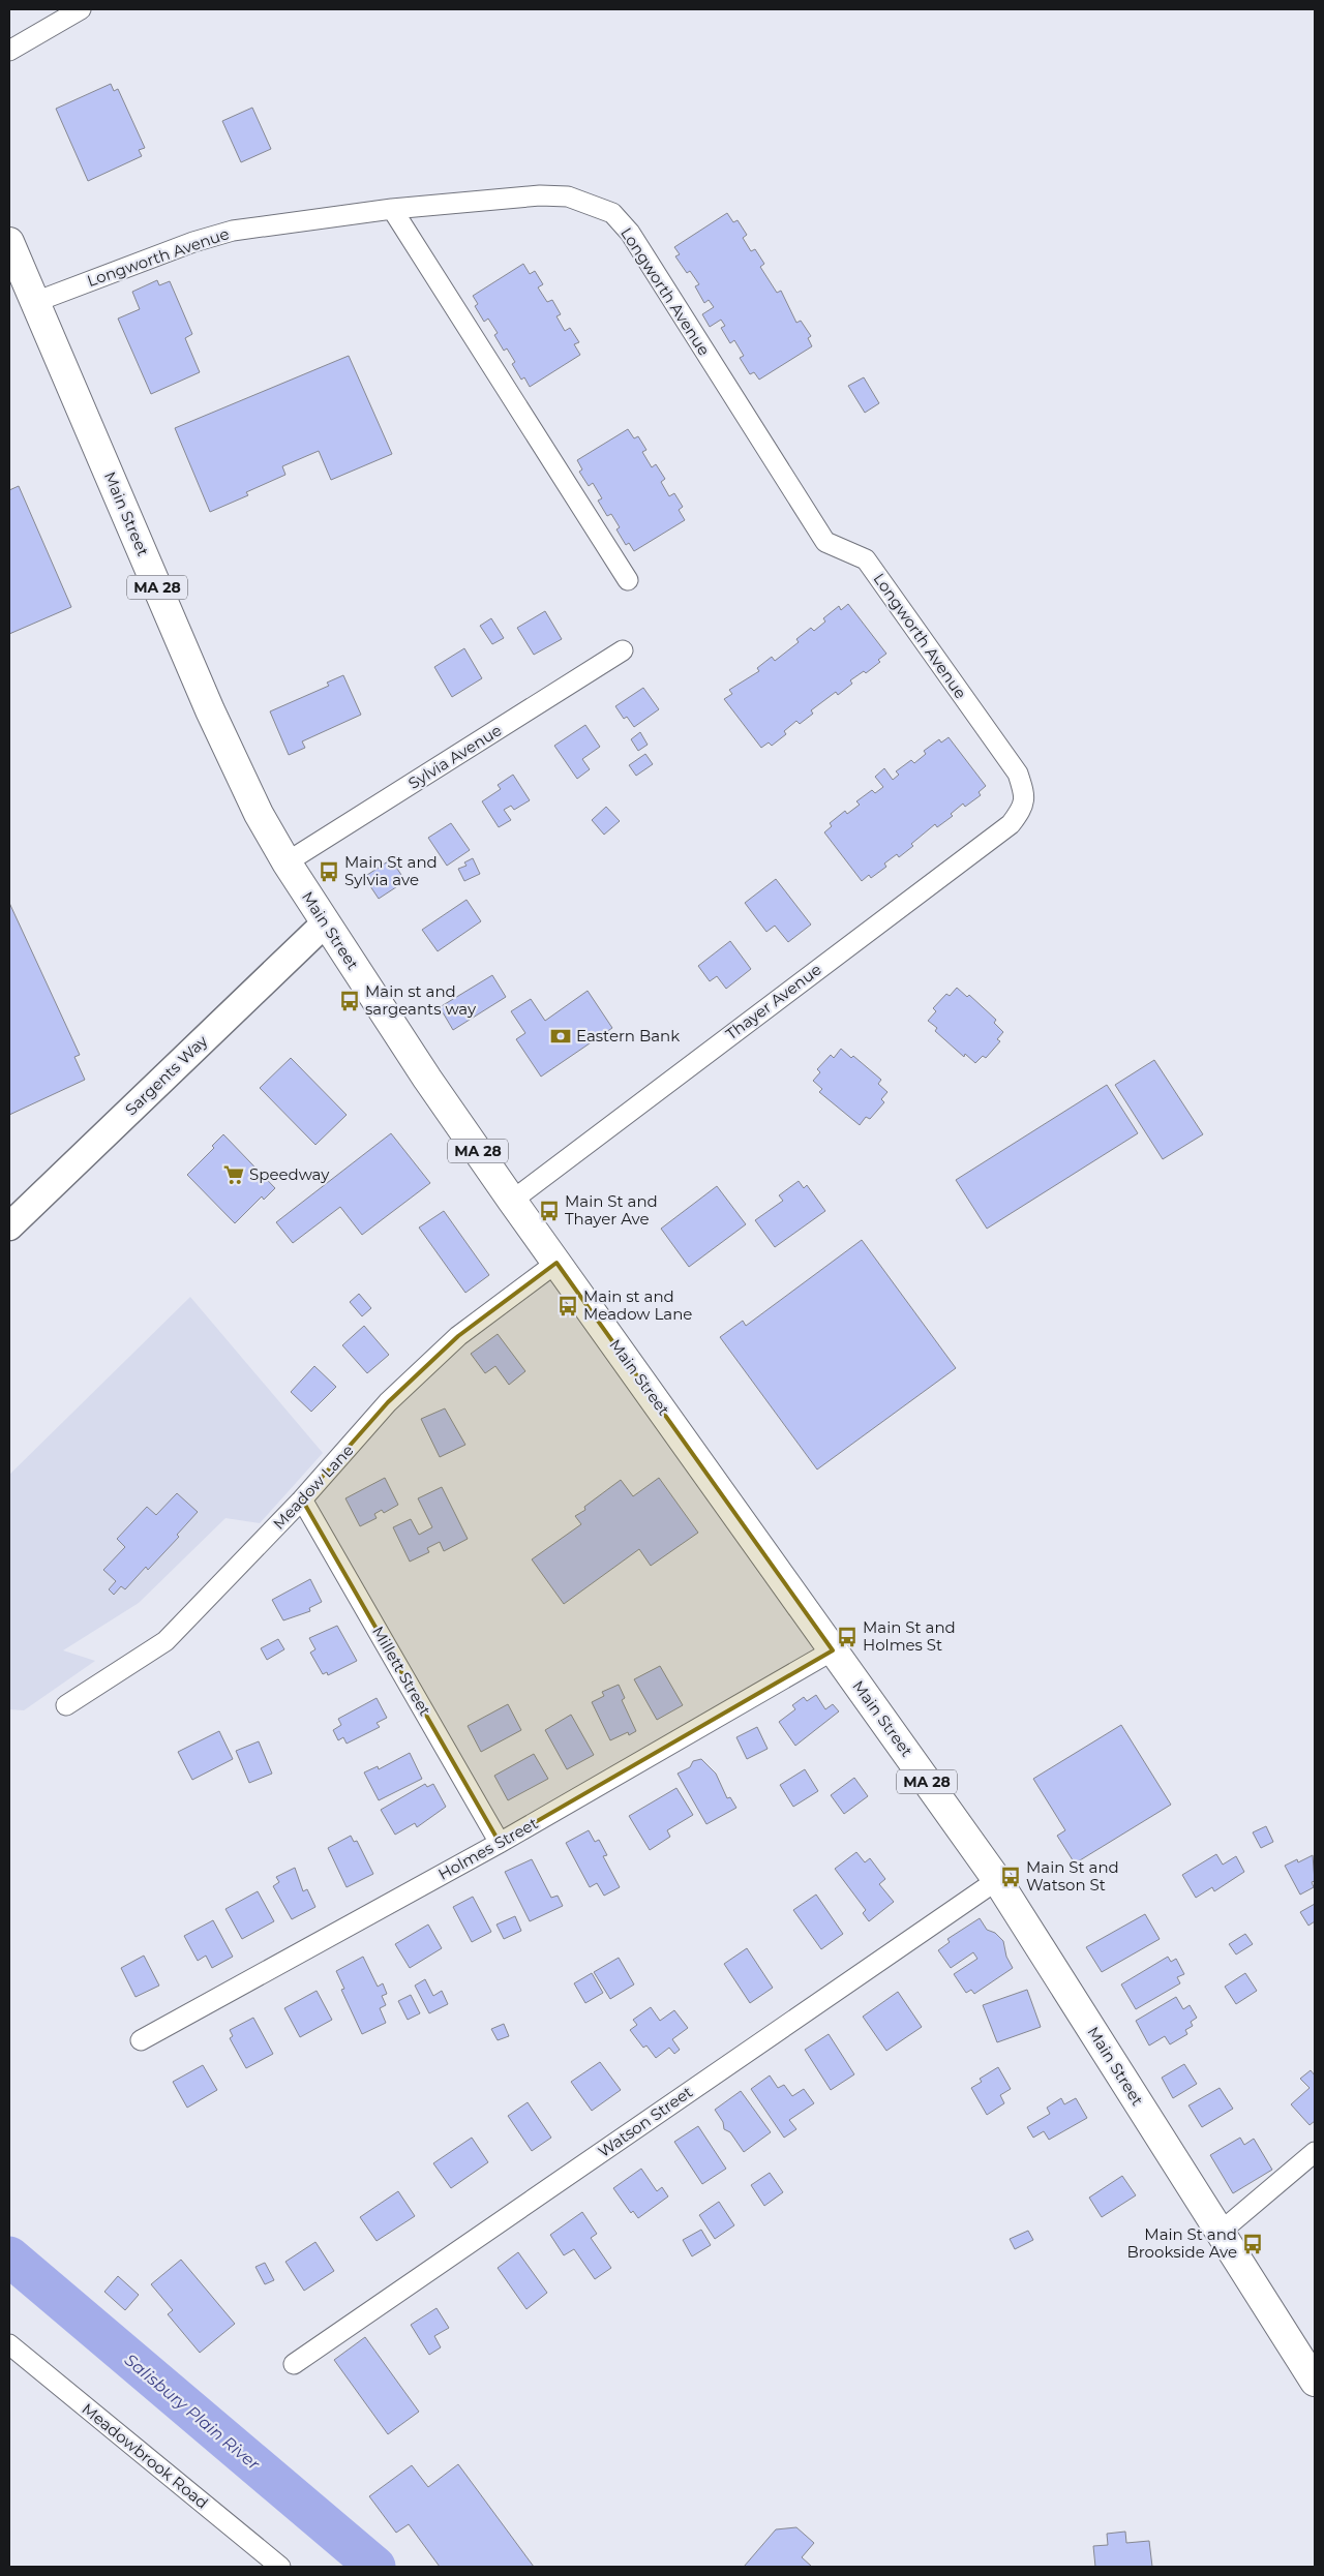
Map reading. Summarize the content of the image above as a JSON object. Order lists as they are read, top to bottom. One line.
{"streets":{"main road":["Main Street","MA 28","Sargents Way"],"street":["Longworth Avenue","Sylvia Avenue","Thayer Avenue","Meadow Lane","Millett Street","Holmes Street","Watson Street","Meadowbrook Road"]},"crossings":[["Longworth Avenue","Main Street"],["Longworth Avenue","Thayer Avenue"],["Main Street","Sylvia Avenue"],["Main Street","Thayer Avenue"],["Main Street","Sargents Way"],["Main Street","Meadow Lane"],["Main Street","Holmes Street"],["Main Street","Watson Street"],["Meadow Lane","Millett Street"],["Millett Street","Holmes Street"]],"water":["Salisbury Plain River"],"places":{"bus stop":["Main St and Sylvia ave","Main st and sargeants way","Main St and Thayer Ave","Main st and Meadow Lane","Main St and Holmes St","Main St and Watson St","Main St and Brookside Ave"],"bank":["Eastern Bank"],"supermarket":["Speedway"]}}
